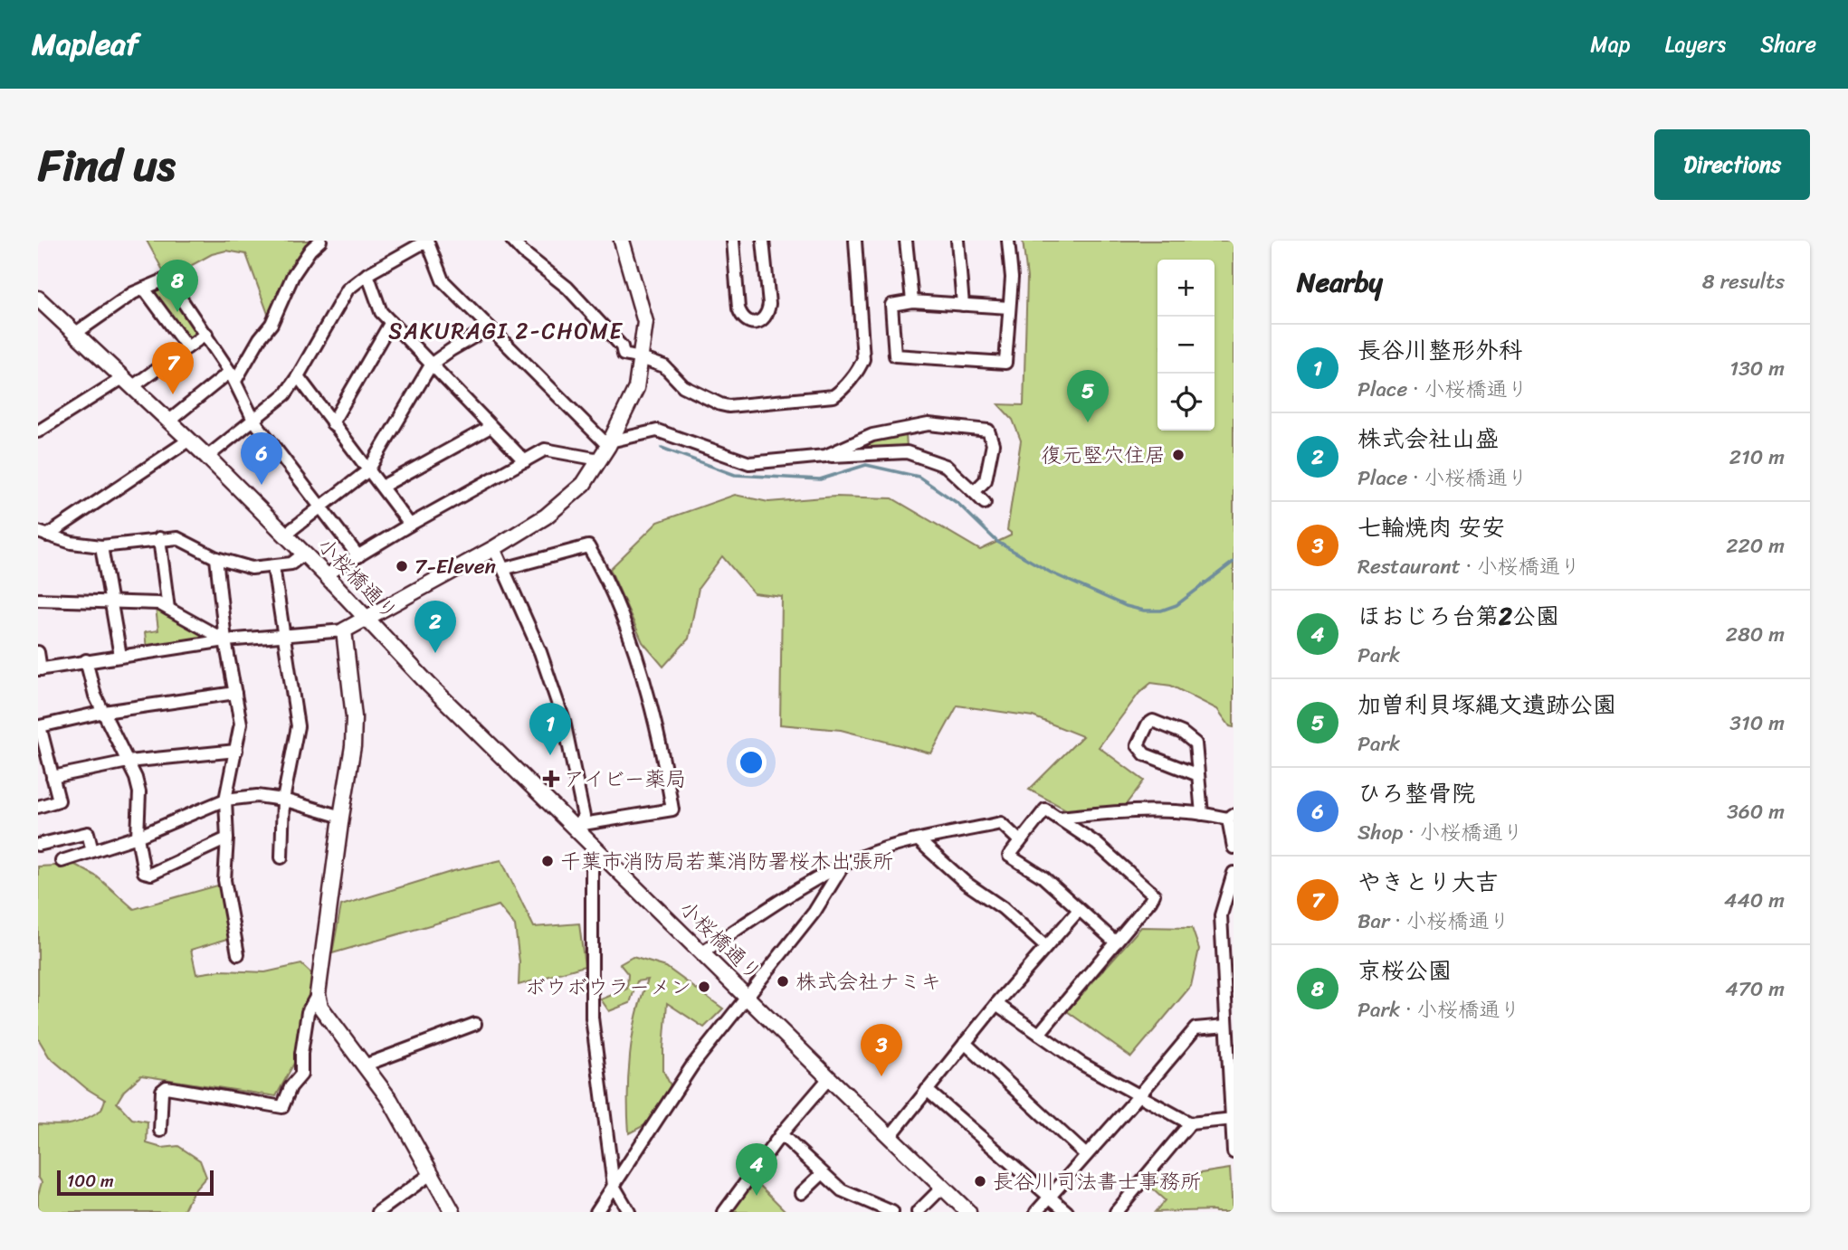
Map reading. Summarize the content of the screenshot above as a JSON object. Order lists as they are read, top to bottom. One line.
{"streets":{"street":["小桜橋通り"]},"districts":["SAKURAGI 2-CHOME"],"places":{"other":["復元竪穴住居","7-Eleven","千葉市消防局若葉消防署桜木出張所","株式会社ナミキ","ボウボウラーメン","長谷川司法書士事務所"],"health":["アイビー薬局"]},"scale_bar":"100 m","page":{"header":"Mapleaf","nav":["Map","Layers","Share"],"title":"Find us","buttons":"Directions","heading":["Nearby","8 results"],"map_buttons":["+","−"],"pins":["8","7","5","6","2","1","3","4"],"list":[{"mark":"1","name":"長谷川整形外科","note":"Place · 小桜橋通り","value":"130 m"},{"mark":"2","name":"株式会社山盛","note":"Place · 小桜橋通り","value":"210 m"},{"mark":"3","name":"七輪焼肉 安安","note":"Restaurant · 小桜橋通り","value":"220 m"},{"mark":"4","name":"ほおじろ台第2公園","note":"Park","value":"280 m"},{"mark":"5","name":"加曽利貝塚縄文遺跡公園","note":"Park","value":"310 m"},{"mark":"6","name":"ひろ整骨院","note":"Shop · 小桜橋通り","value":"360 m"},{"mark":"7","name":"やきとり大吉","note":"Bar · 小桜橋通り","value":"440 m"},{"mark":"8","name":"京桜公園","note":"Park · 小桜橋通り","value":"470 m"}],"scale":"100 m"}}
